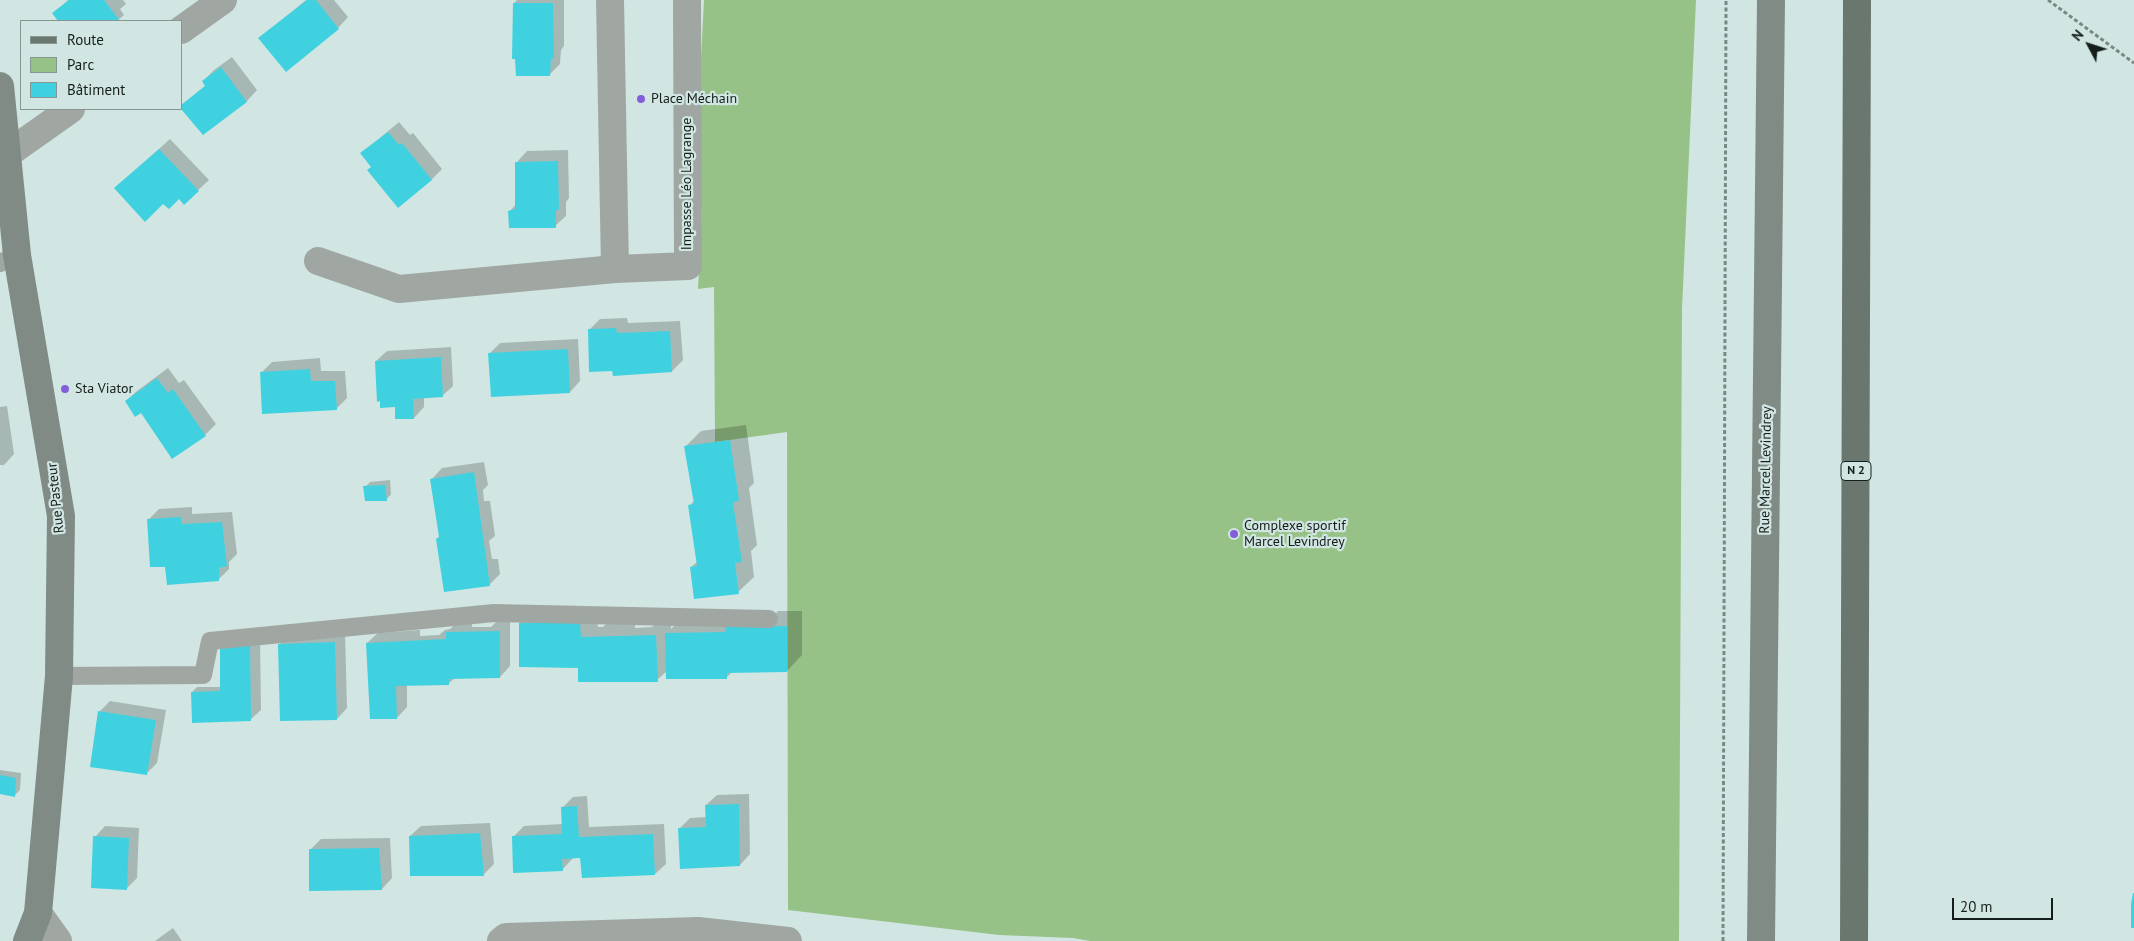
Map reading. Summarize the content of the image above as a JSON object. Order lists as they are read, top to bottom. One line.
{"streets":{"main road":["N 2"],"street":["Impasse Léo Lagrange","Rue Marcel Levindrey","Rue Pasteur"]},"places":["Place Méchain","Sta Viator","Complexe sportif Marcel Levindrey"],"legend":["Route","Parc","Bâtiment"],"scale_bar":"20 m","north":"top left"}
